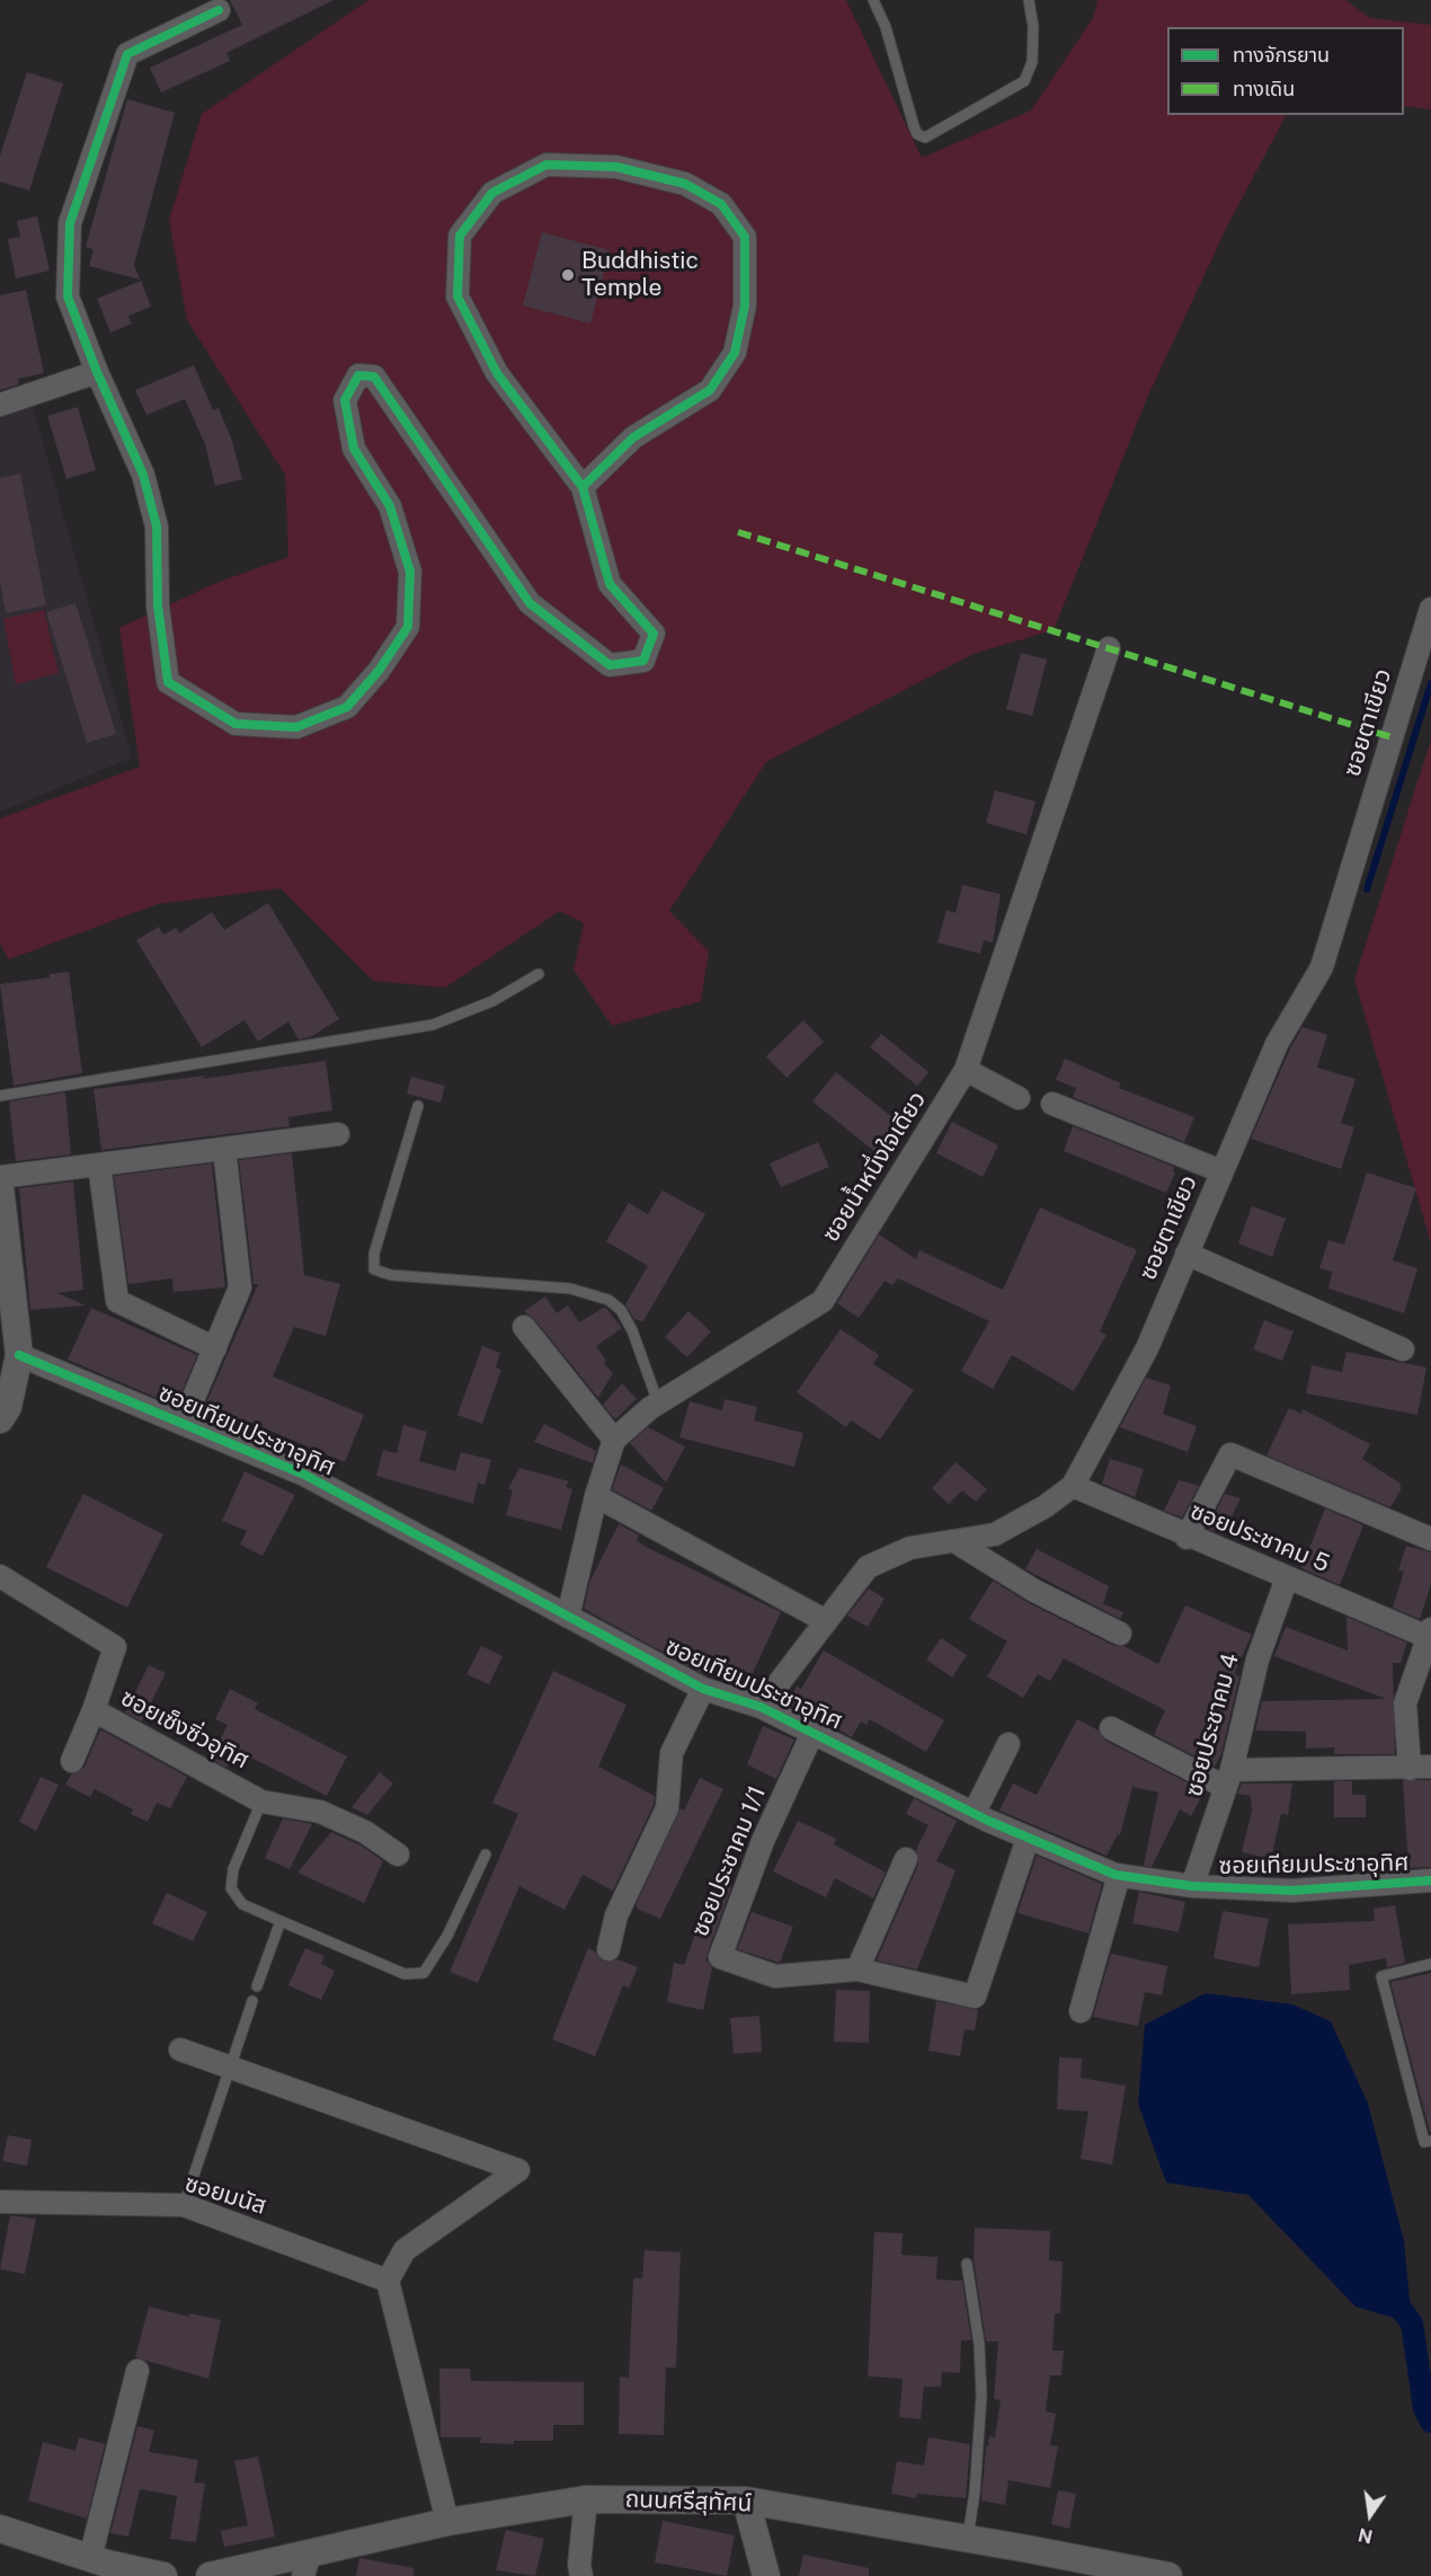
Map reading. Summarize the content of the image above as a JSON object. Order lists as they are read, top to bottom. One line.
{"streets":{"street":["ซอยตาเขียว","ซอยน้ำหนึ่งใจเดียว","ซอยเทียมประชาอุทิศ","ซอยประชาคม 5","ซอยประชาคม 4","ซอยเซ็งซิ่วอุทิศ","ซอยประชาคม 1/1","ซอยมนัส","ถนนศรีสุทัศน์"]},"crossings":[["ซอยตาเขียว","ซอยเทียมประชาอุทิศ"],["ซอยตาเขียว","ซอยประชาคม 5"],["ซอยเทียมประชาอุทิศ","ซอยประชาคม 4"],["ซอยเทียมประชาอุทิศ","ซอยประชาคม 1/1"],["ซอยประชาคม 5","ซอยประชาคม 4"]],"places":["Buddhistic Temple"],"legend":["ทางจักรยาน","ทางเดิน"],"north":"bottom"}
